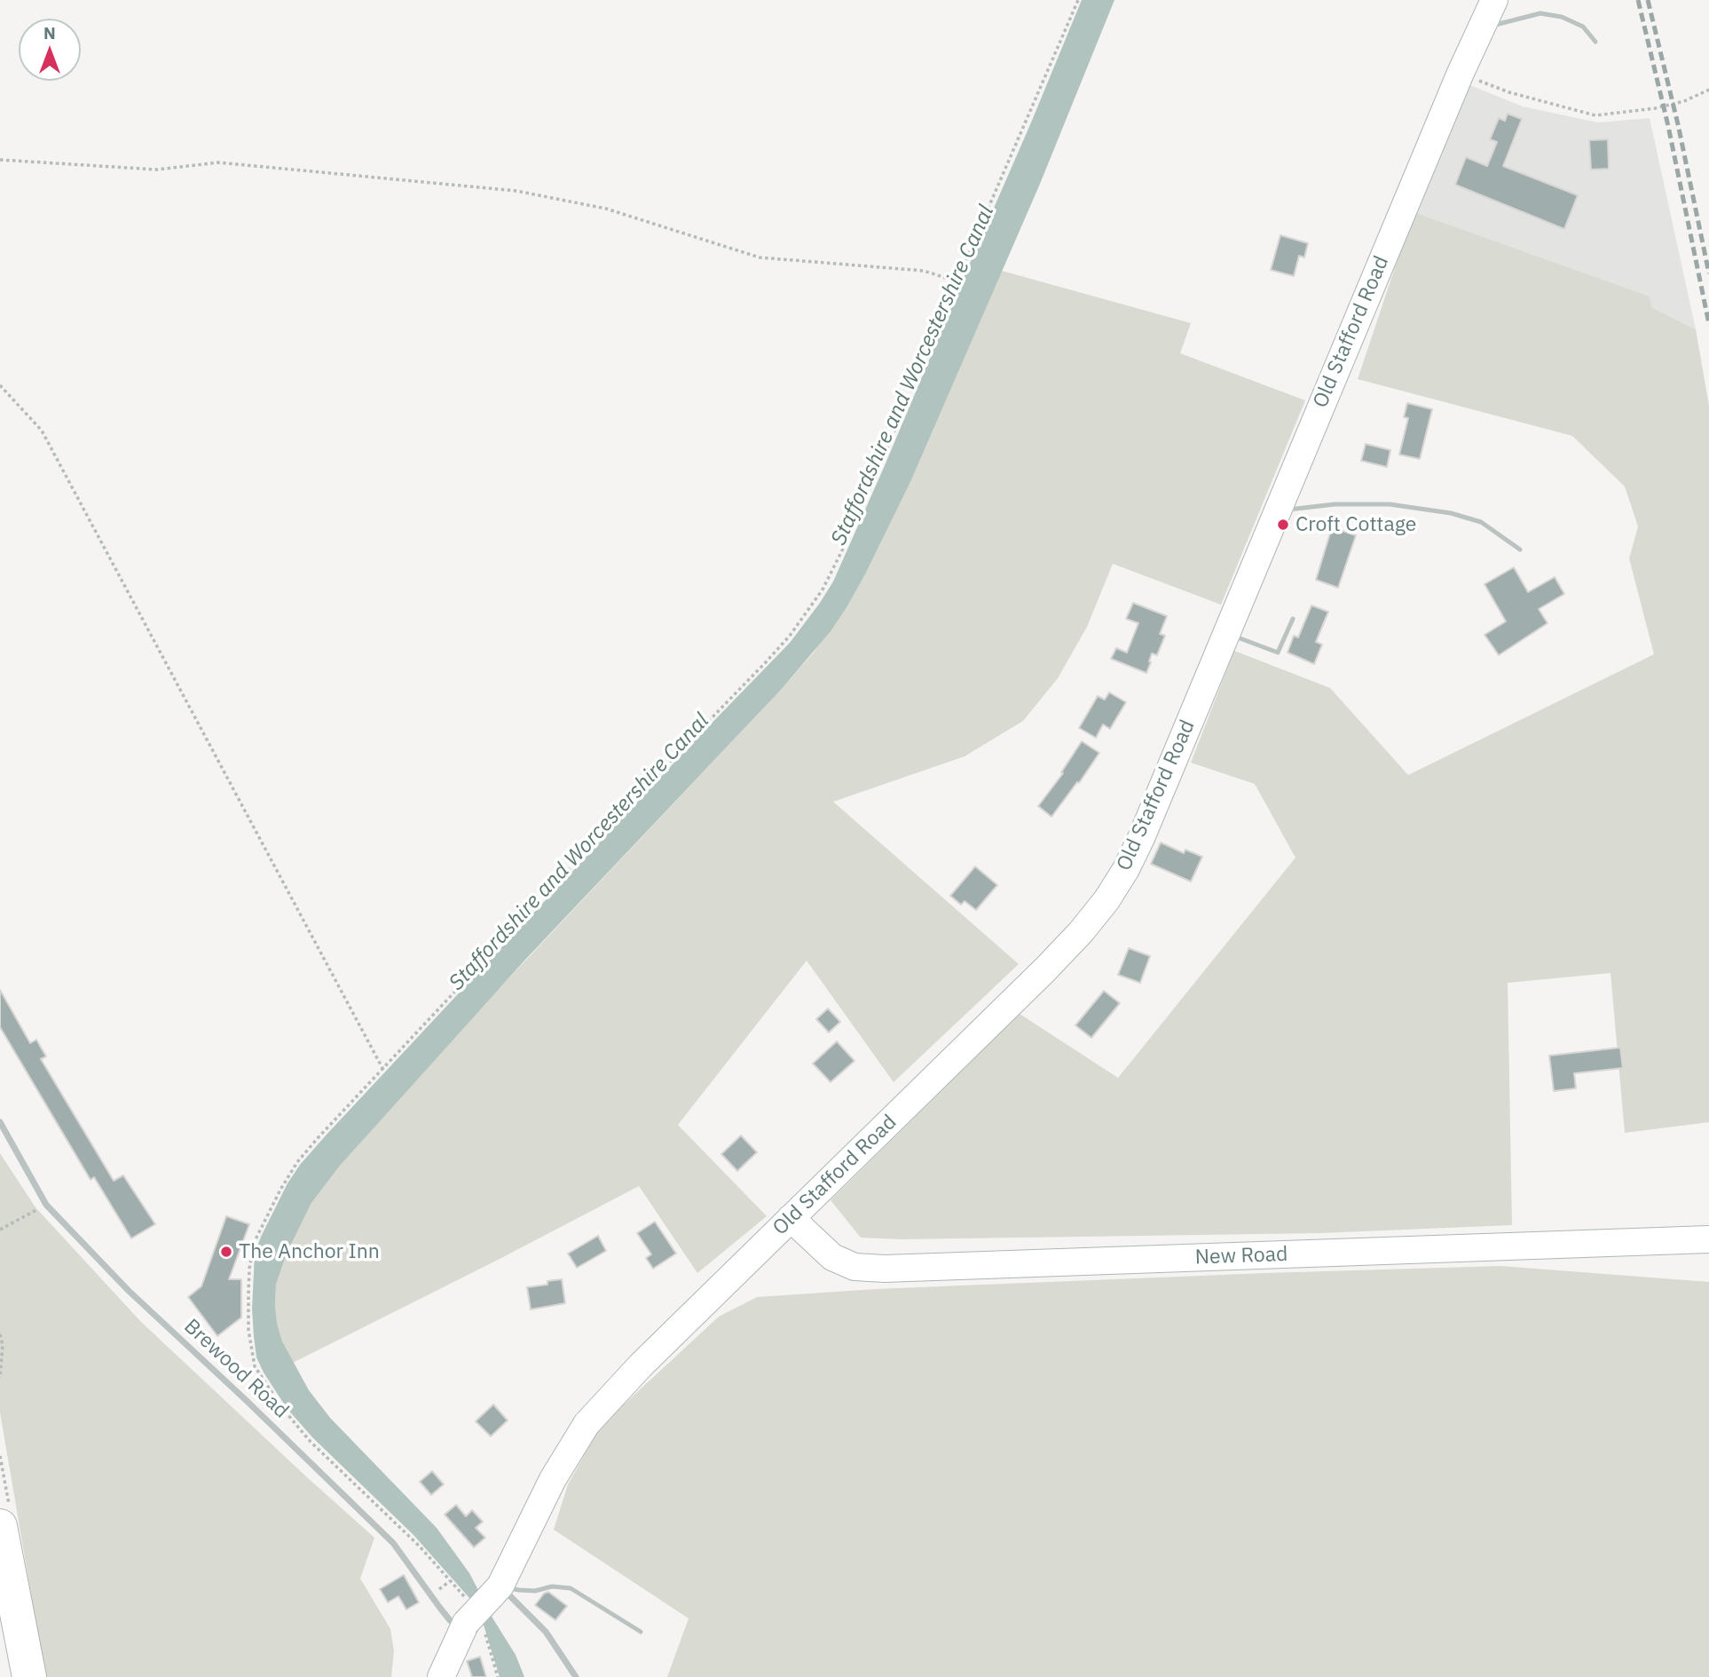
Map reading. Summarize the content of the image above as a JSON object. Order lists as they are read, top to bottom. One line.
{"streets":{"street":["Old Stafford Road","New Road","Brewood Road"]},"crossings":[["Old Stafford Road","New Road"],["Old Stafford Road","Brewood Road"]],"water":["Staffordshire and Worcestershire Canal"],"places":["Croft Cottage","The Anchor Inn"],"north":"top"}
